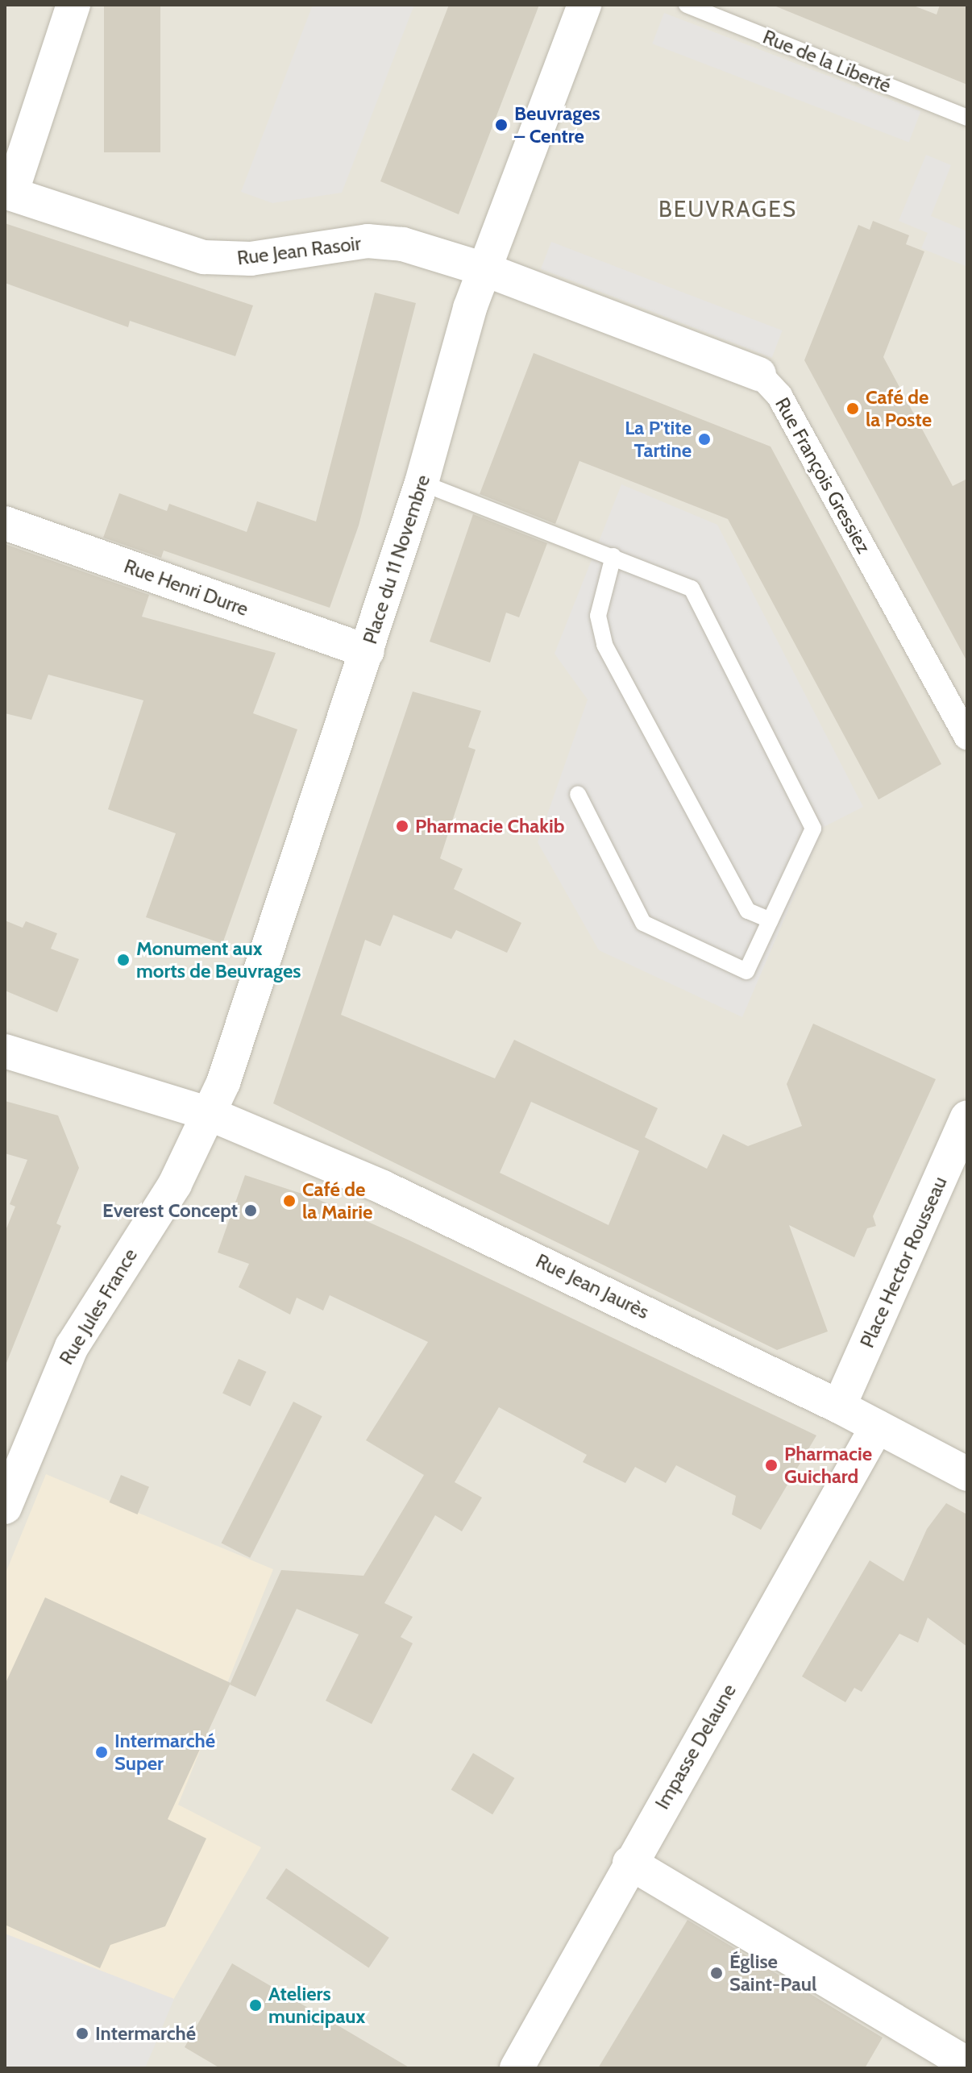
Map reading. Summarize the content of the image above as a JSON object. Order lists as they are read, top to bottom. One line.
{"streets":{"street":["Rue Jean Rasoir","Rue François Gressiez","Place du 11 Novembre","Rue Henri Durre","Place Hector Rousseau","Rue Jean Jaurès","Rue Jules France","Impasse Delaune"],"lane":["Rue de la Liberté"]},"crossings":[["Rue Jean Rasoir","Rue François Gressiez"],["Rue Jean Rasoir","Place du 11 Novembre"],["Rue François Gressiez","Place du 11 Novembre"],["Place du 11 Novembre","Rue Henri Durre"],["Place du 11 Novembre","Rue Jean Jaurès"],["Place du 11 Novembre","Rue Jules France"],["Place Hector Rousseau","Rue Jean Jaurès"],["Rue Jean Jaurès","Rue Jules France"],["Rue Jean Jaurès","Impasse Delaune"]],"districts":["BEUVRAGES"],"places":["Beuvrages – Centre","Café de la Poste","La P'tite Tartine","Pharmacie Chakib","Monument aux morts de Beuvrages","Café de la Mairie","Everest Concept","Pharmacie Guichard","Intermarché Super","Église Saint-Paul","Ateliers municipaux","Intermarché"]}
